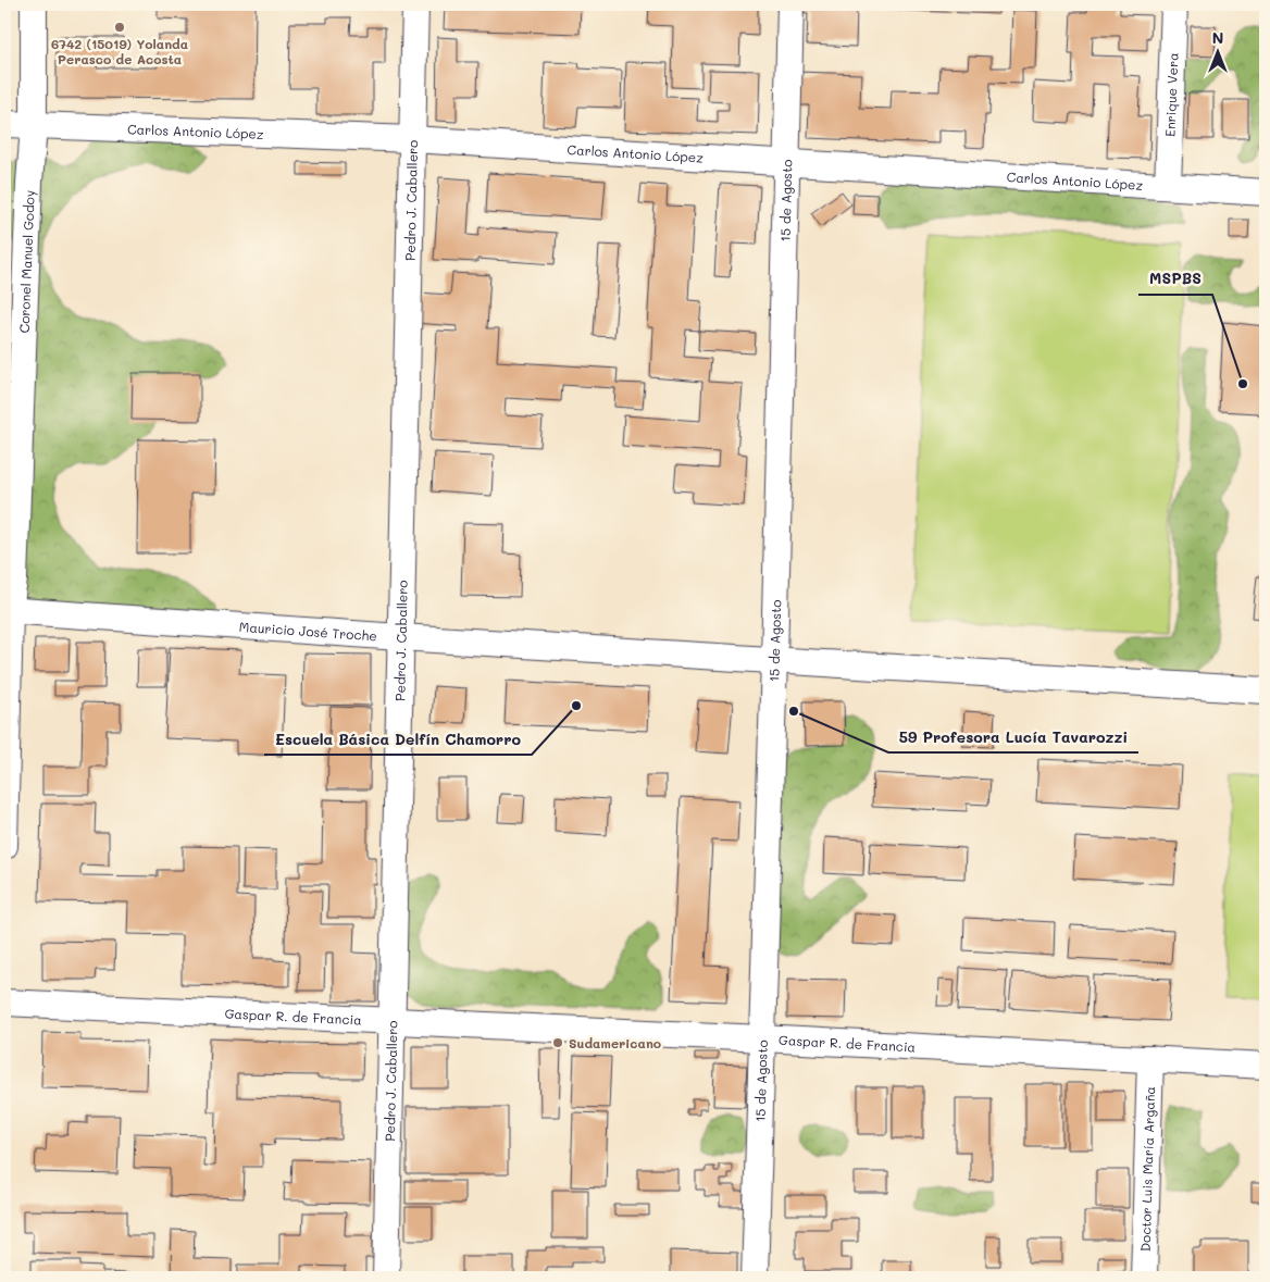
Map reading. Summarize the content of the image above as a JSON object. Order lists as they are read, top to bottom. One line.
{"streets":{"street":["Enrique Vera","Carlos Antonio López","Pedro J. Caballero","15 de Agosto","Coronel Manuel Godoy","Mauricio José Troche","Gaspar R. de Francia","Doctor Luis María Argaña"]},"crossings":[["Enrique Vera","Carlos Antonio López"],["Carlos Antonio López","Pedro J. Caballero"],["Carlos Antonio López","15 de Agosto"],["Carlos Antonio López","Coronel Manuel Godoy"],["Pedro J. Caballero","Mauricio José Troche"],["Pedro J. Caballero","Gaspar R. de Francia"],["15 de Agosto","Mauricio José Troche"],["15 de Agosto","Gaspar R. de Francia"],["Coronel Manuel Godoy","Mauricio José Troche"],["Gaspar R. de Francia","Doctor Luis María Argaña"]],"places":["6742 (15019) Yolanda Perasco de Acosta","MSPBS","Escuela Básica Delfín Chamorro","59 Profesora Lucía Tavarozzi","Sudamericano"],"north":"top"}
